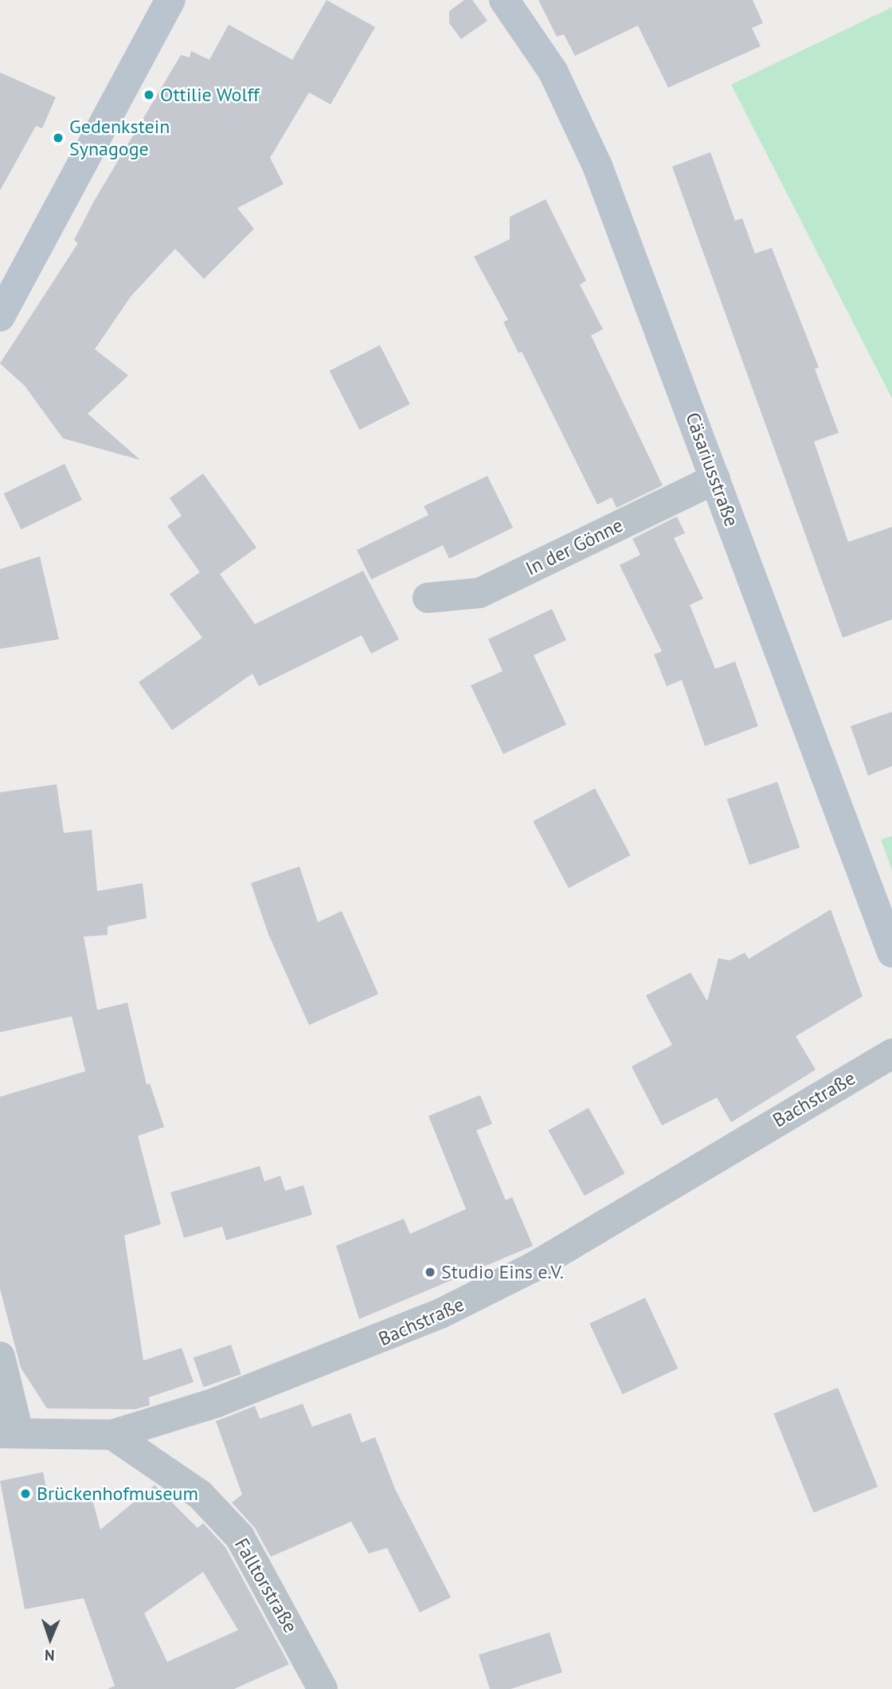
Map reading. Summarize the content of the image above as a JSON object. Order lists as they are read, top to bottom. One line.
{"streets":{"main road":["Cäsariusstraße"],"street":["In der Gönne","Bachstraße","Falltorstraße"]},"crossings":[["Cäsariusstraße","In der Gönne"],["Bachstraße","Falltorstraße"]],"places":["Ottilie Wolff","Gedenkstein Synagoge","Studio Eins e.V.","Brückenhofmuseum"],"north":"bottom"}
